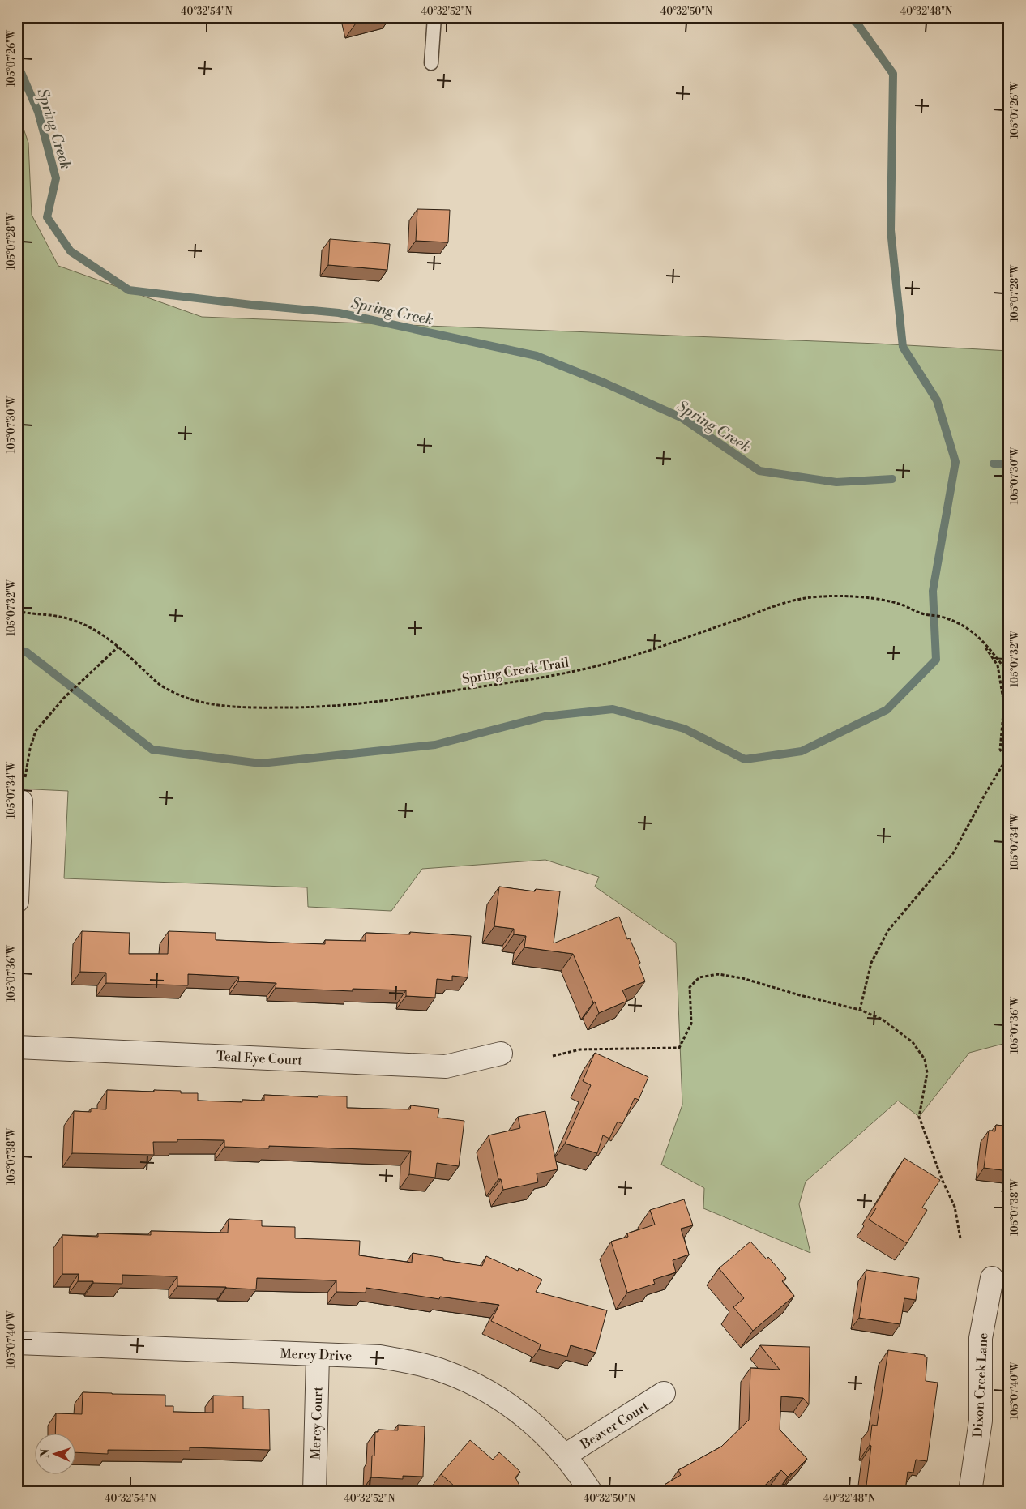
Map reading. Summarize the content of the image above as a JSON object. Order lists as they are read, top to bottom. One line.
{"streets":{"street":["Teal Eye Court","Mercy Drive","Dixon Creek Lane","Mercy Court","Beaver Court"],"path":["Spring Creek Trail"]},"crossings":[["Mercy Drive","Mercy Court"],["Mercy Drive","Beaver Court"]],"water":["Spring Creek"],"north":"left","coordinates":["40°32'54\"N","40°32'52\"N","40°32'50\"N","40°32'48\"N","105°07'26\"W","105°07'28\"W","105°07'30\"W","105°07'32\"W","105°07'34\"W","105°07'36\"W","105°07'38\"W","105°07'40\"W"]}
